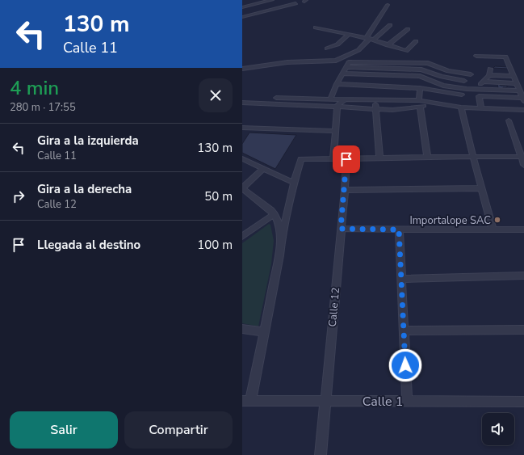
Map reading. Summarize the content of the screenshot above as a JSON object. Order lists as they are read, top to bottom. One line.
{"streets":{"street":["Calle 12","Calle 1"]},"crossings":[["Calle 12","Calle 1"]],"places":["Importalope SAC"],"page":{"turn":["130 m","Calle 11"],"heading":["4 min","280 m · 17:55"],"list":[{"name":"Gira a la izquierda","note":"Calle 11","value":"130 m"},{"name":"Gira a la derecha","note":"Calle 12","value":"50 m"},{"name":"Llegada al destino","value":"100 m"}],"buttons":["Salir","Compartir"]}}
